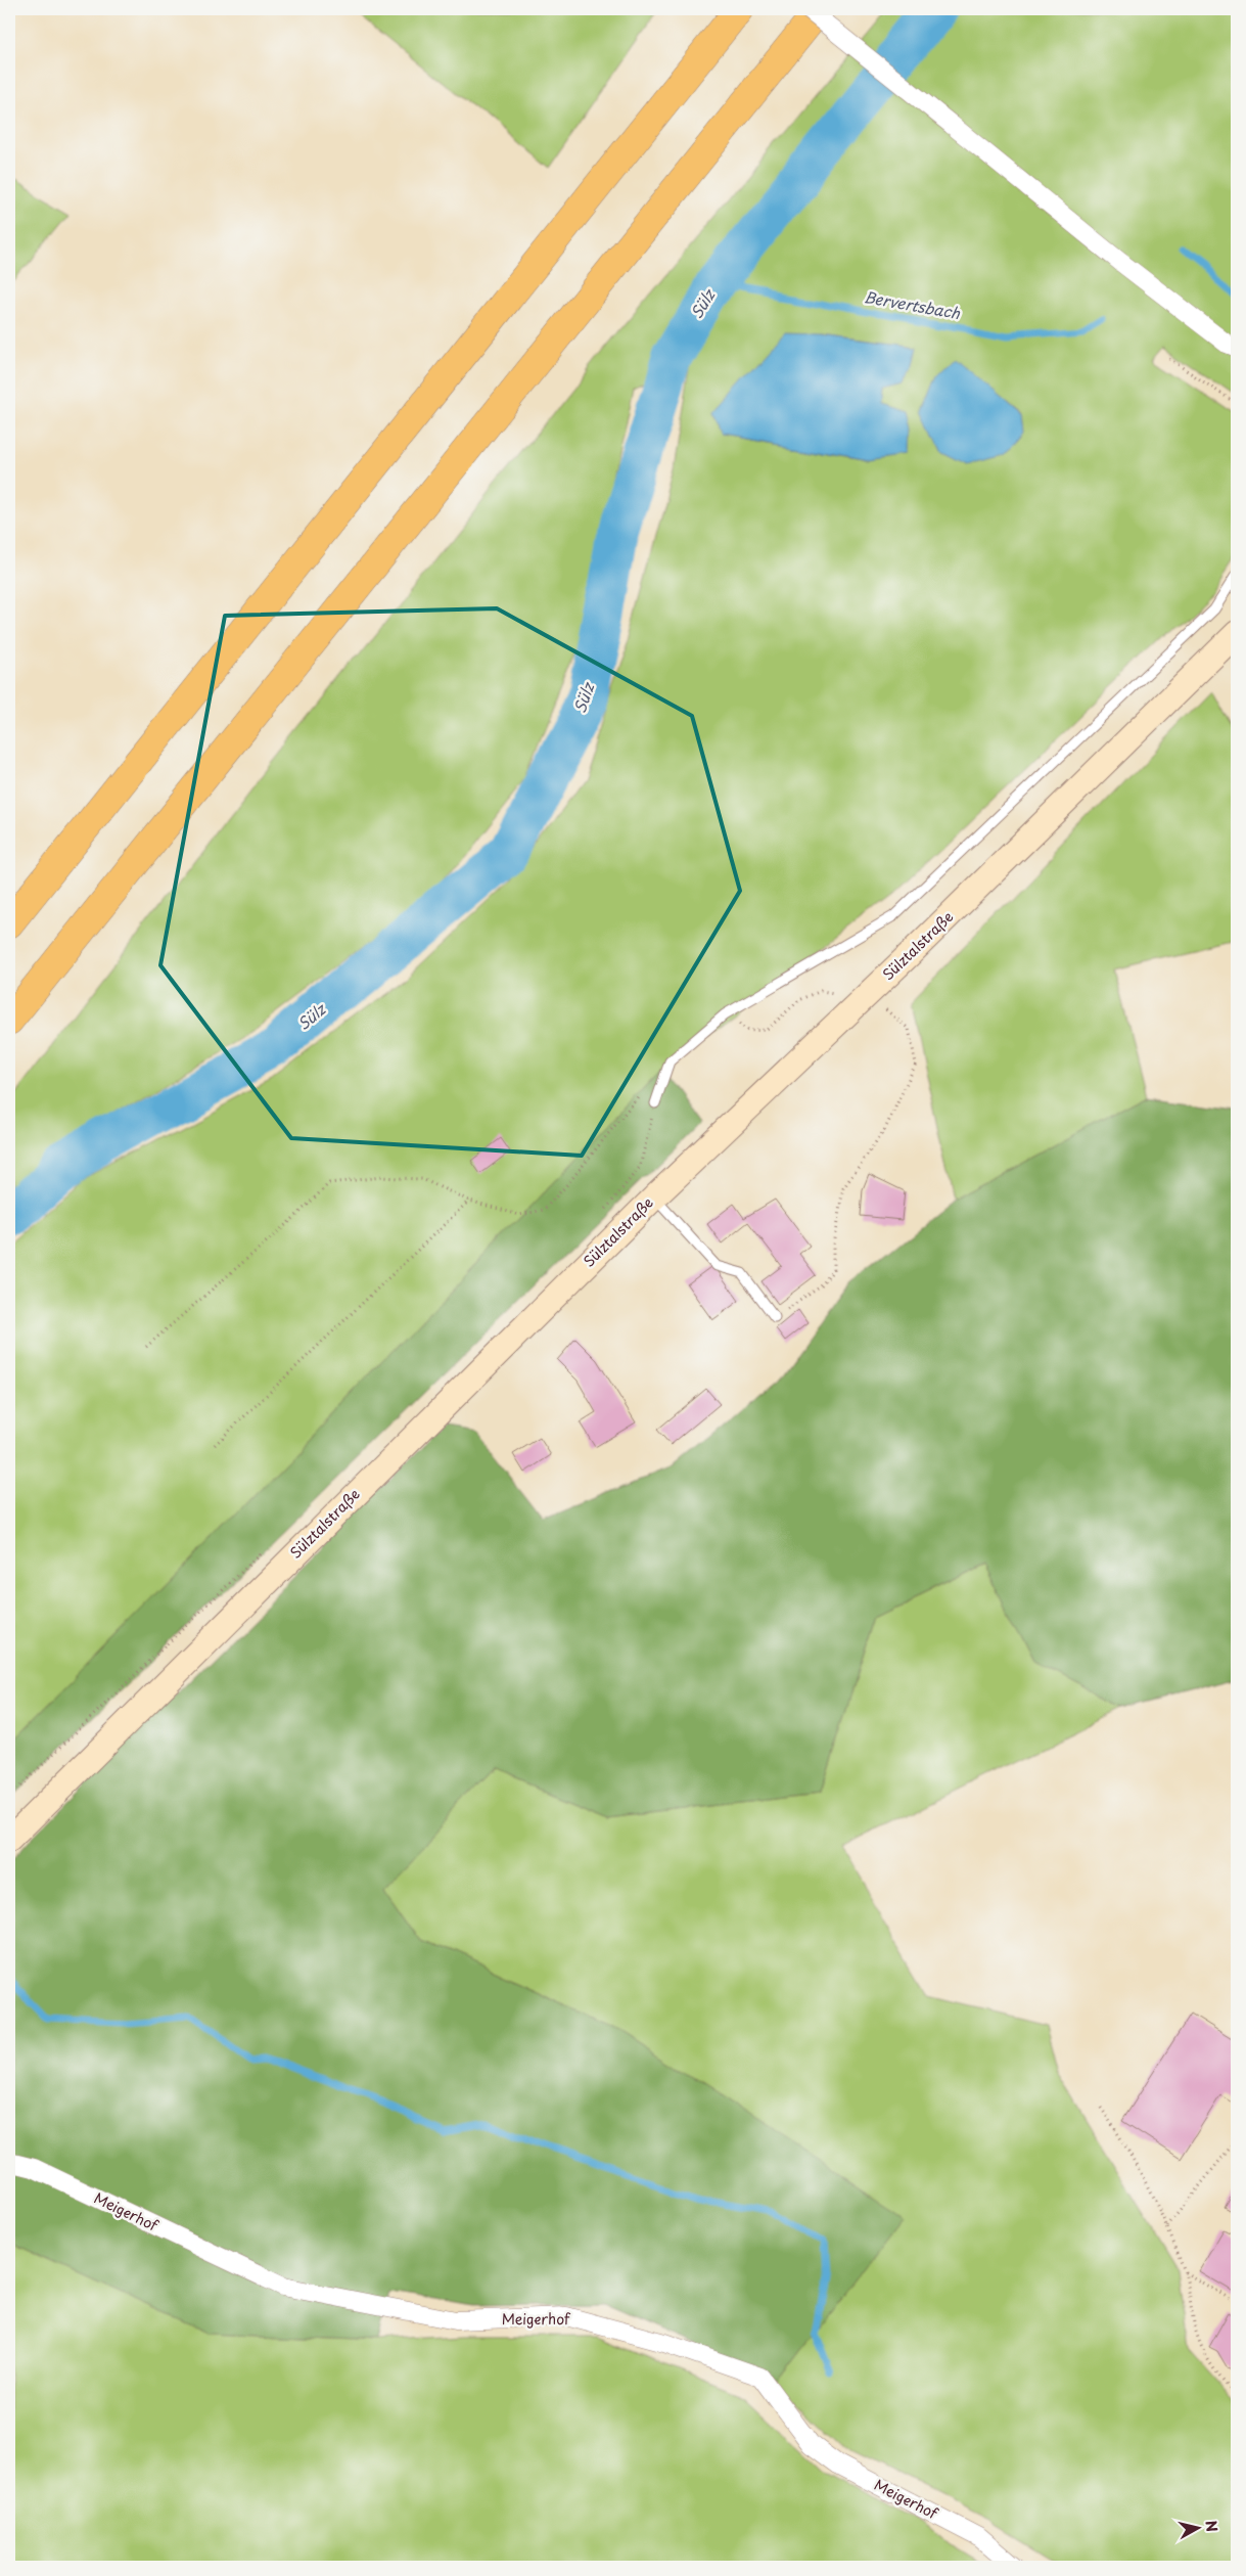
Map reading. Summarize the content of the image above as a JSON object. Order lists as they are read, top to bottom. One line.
{"streets":{"main road":["Sülztalstraße"],"street":["Meigerhof"]},"water":["Sülz","Bervertsbach"],"north":"right"}
